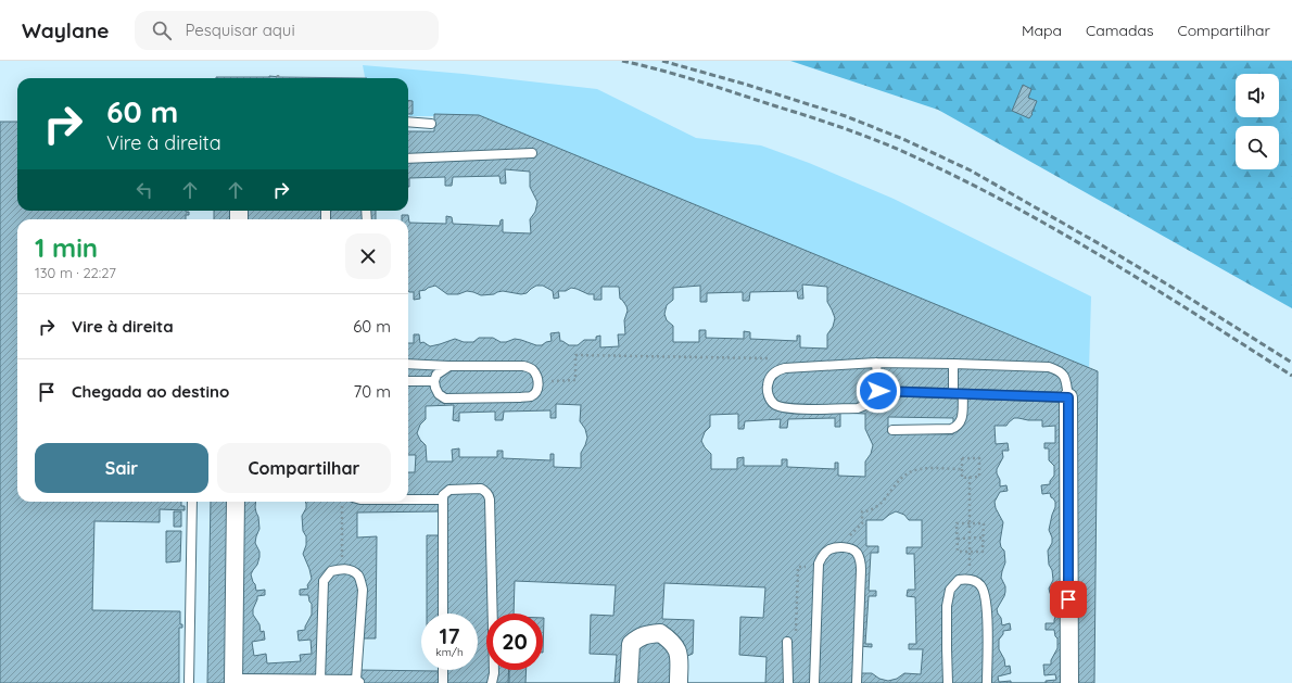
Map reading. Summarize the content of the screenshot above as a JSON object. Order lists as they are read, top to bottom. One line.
{"page":{"header":"Waylane","search":"Pesquisar aqui","nav":["Mapa","Camadas","Compartilhar"],"turn":["60 m","Vire à direita"],"heading":["1 min","130 m · 22:27"],"list":[{"name":"Vire à direita","value":"60 m"},{"name":"Chegada ao destino","value":"70 m"}],"buttons":["Sair","Compartilhar"],"speed":"17 km/h","limit":"20"}}
